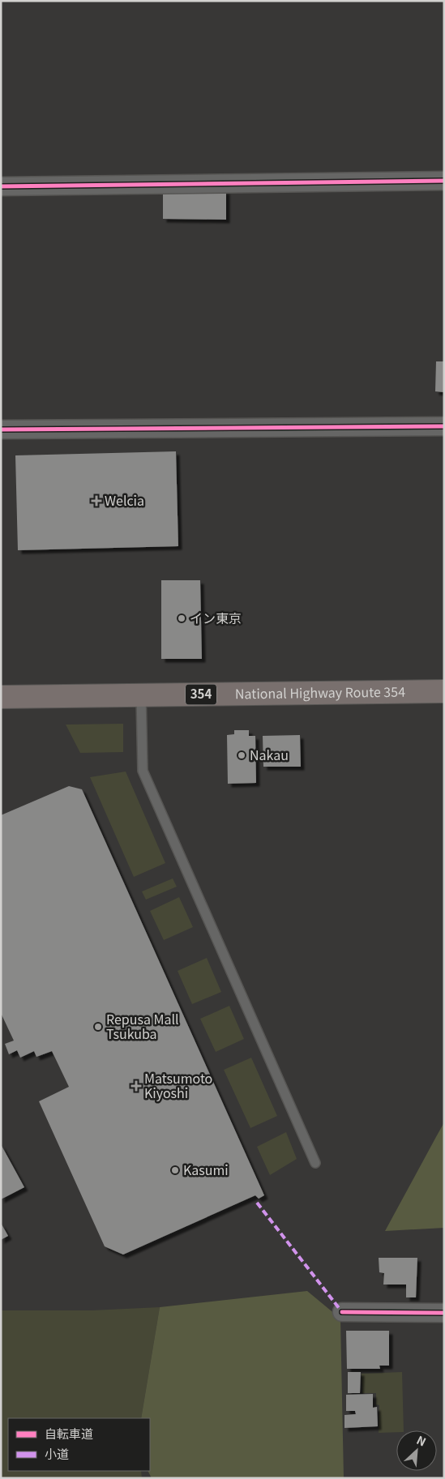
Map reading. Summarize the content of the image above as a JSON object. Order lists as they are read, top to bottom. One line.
{"streets":{"highway":["National Highway Route 354","354"]},"places":{"health":["Welcia","Matsumoto Kiyoshi"],"other":["イン東京","Nakau","Repusa Mall Tsukuba","Kasumi"]},"legend":["自転車道","小道"],"north":"top right"}
